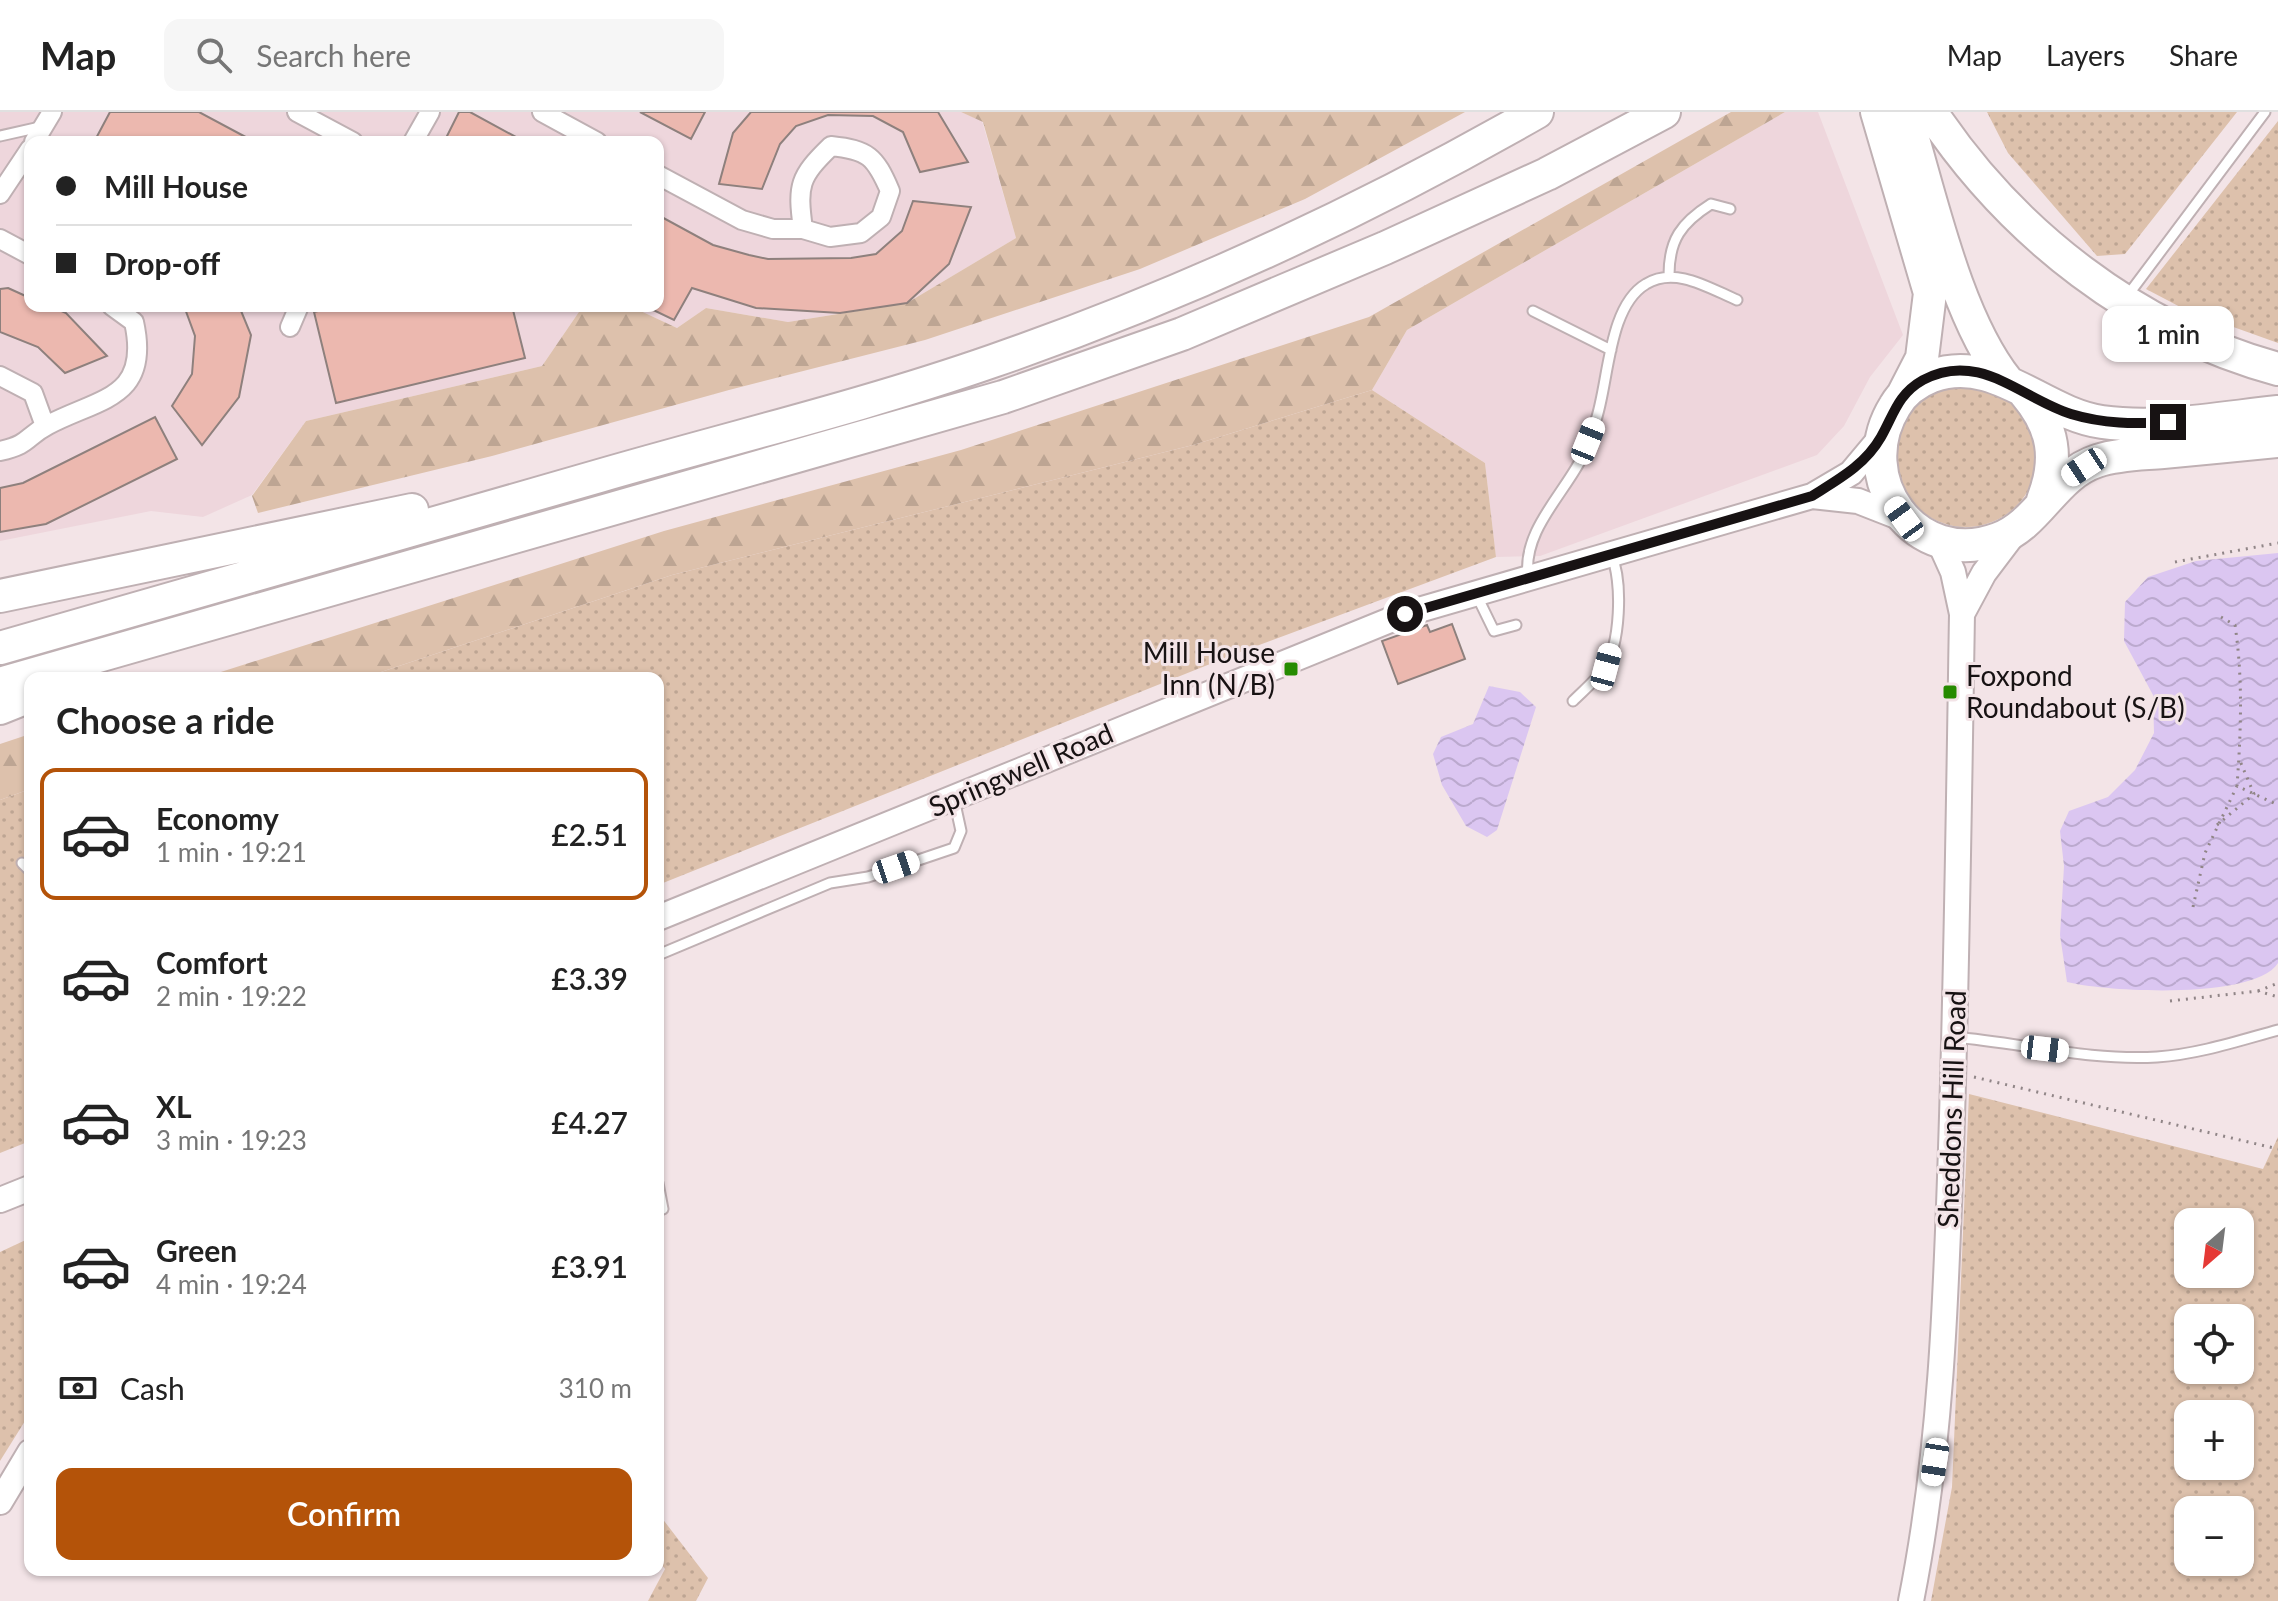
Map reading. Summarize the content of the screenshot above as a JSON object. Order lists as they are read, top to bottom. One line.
{"streets":{"main road":["Springwell Road","Sheddons Hill Road"]},"places":{"transit":["Mill House Inn (N/B)","Foxpond Roundabout (S/B)"]},"north":"bottom left","page":{"header":"Map","search":"Search here","nav":["Map","Layers","Share"],"banner":["Mill House","Drop-off"],"bubble":"1 min","heading":"Choose a ride","list":[{"name":"Economy","note":"1 min · 19:21","value":"£2.51"},{"name":"Comfort","note":"2 min · 19:22","value":"£3.39"},{"name":"XL","note":"3 min · 19:23","value":"£4.27"},{"name":"Green","note":"4 min · 19:24","value":"£3.91"}],"map_buttons":["+","−"],"pay":["Cash","310 m"],"buttons":"Confirm"}}
